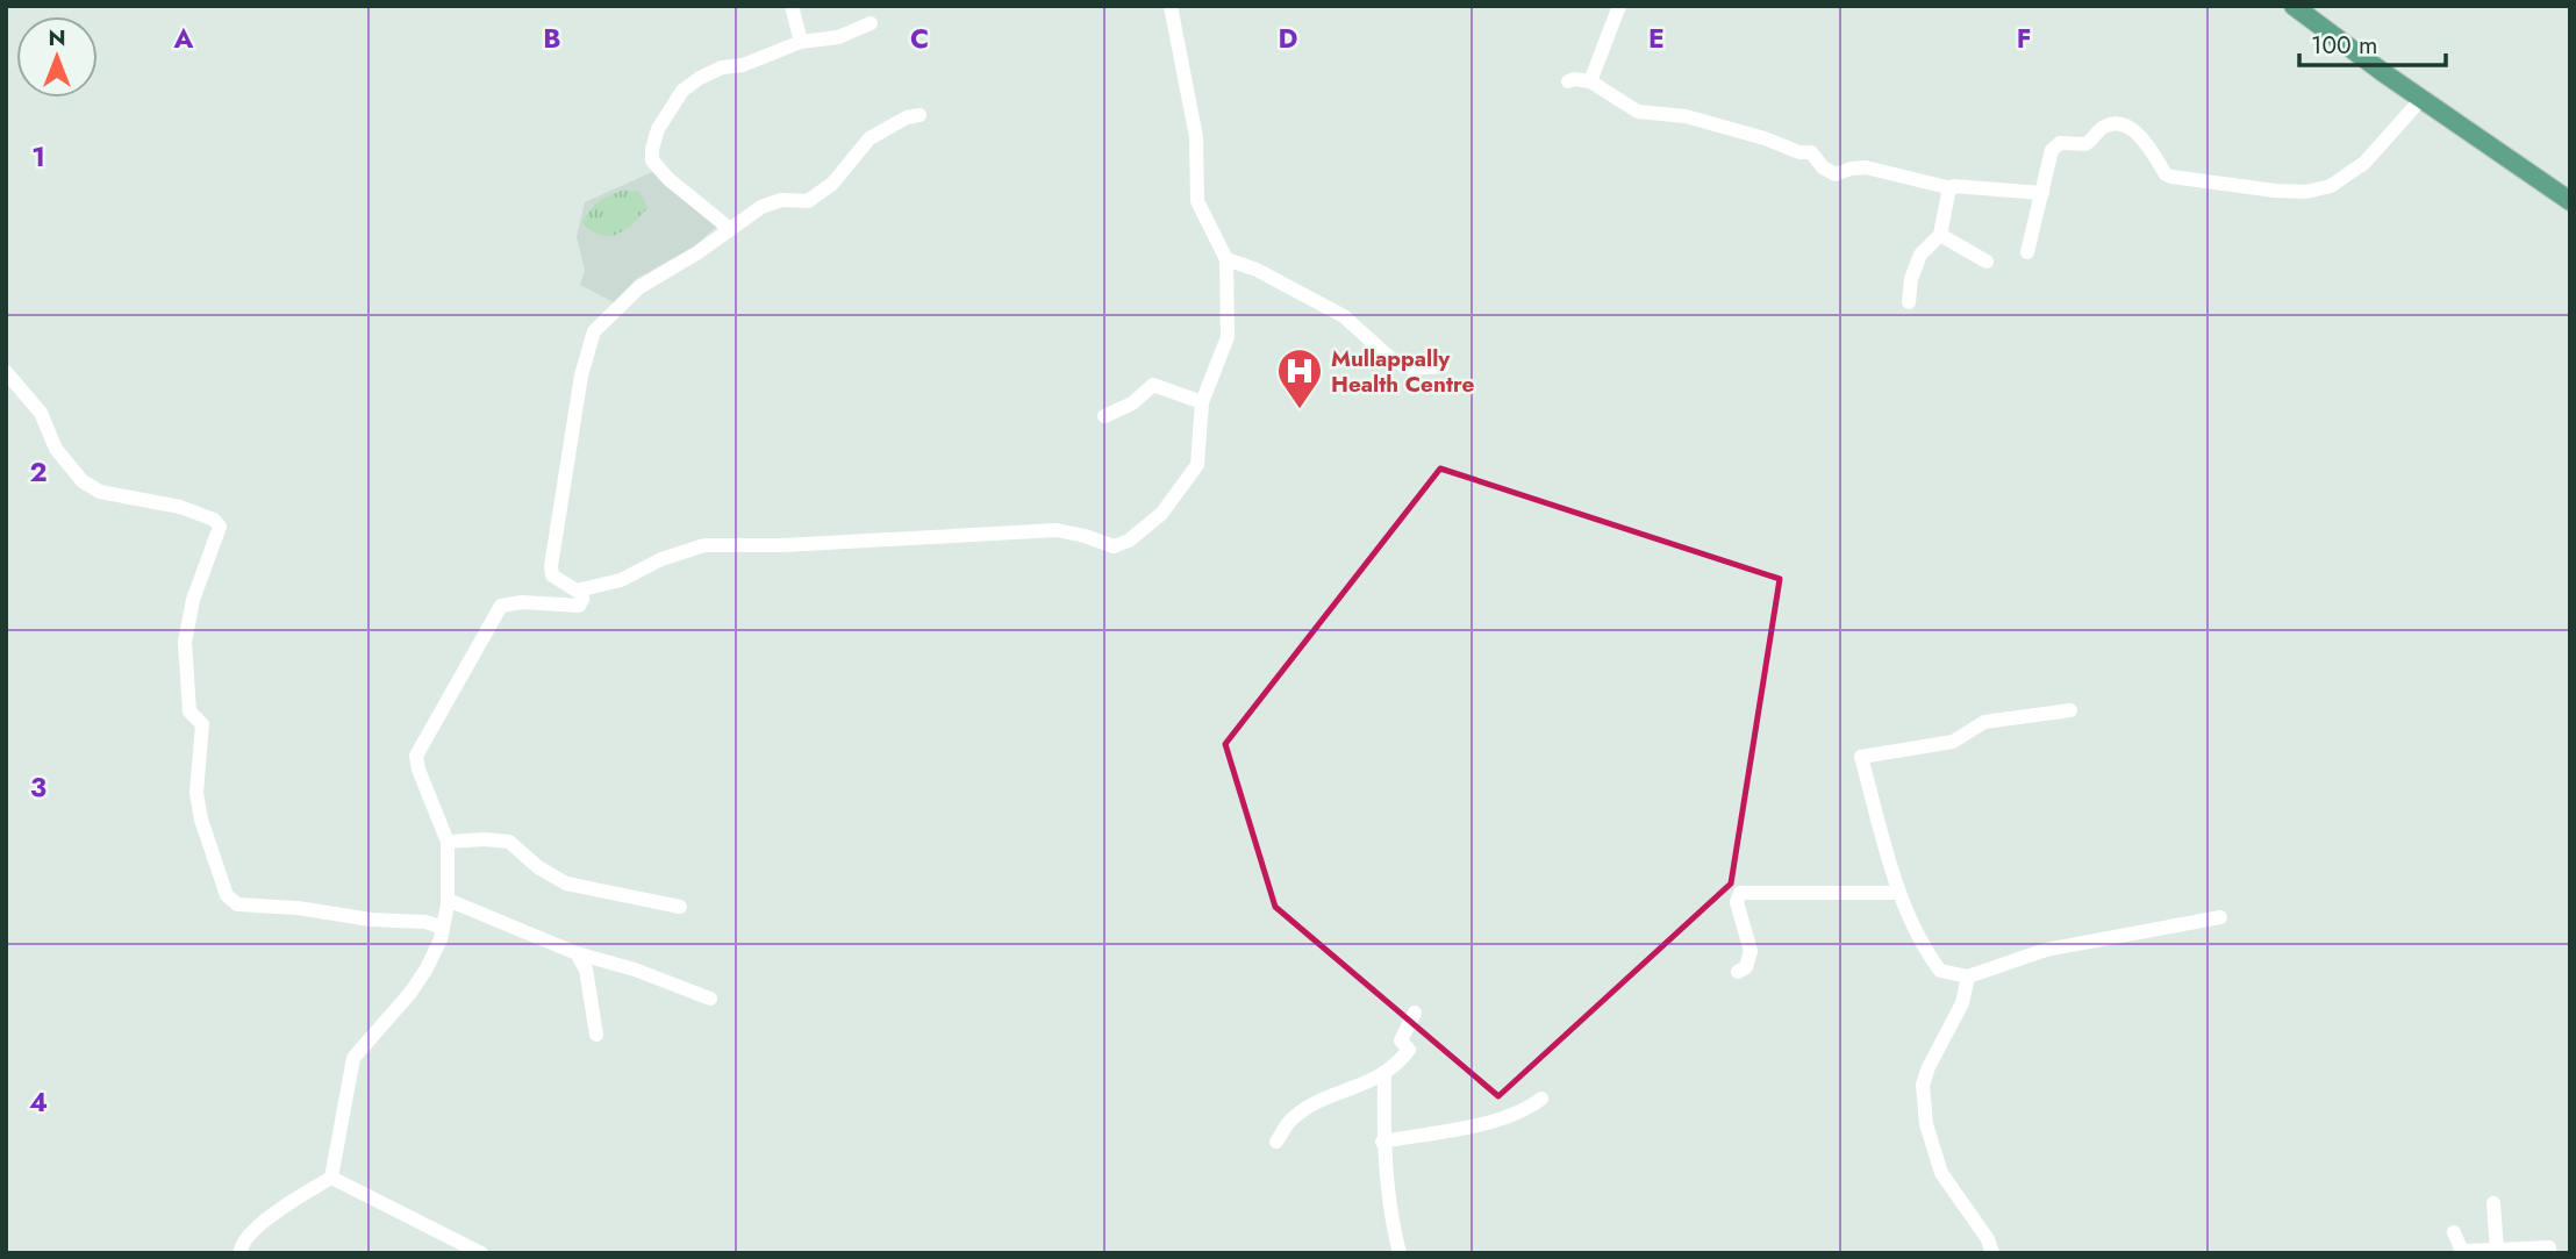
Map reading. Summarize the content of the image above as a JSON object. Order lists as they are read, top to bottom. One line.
{"places":{"hospital":["Mullappally Health Centre"]},"scale_bar":"100 m","north":"top","grid":{"columns":["A","B","C","D","E","F"],"rows":["1","2","3","4"]}}
